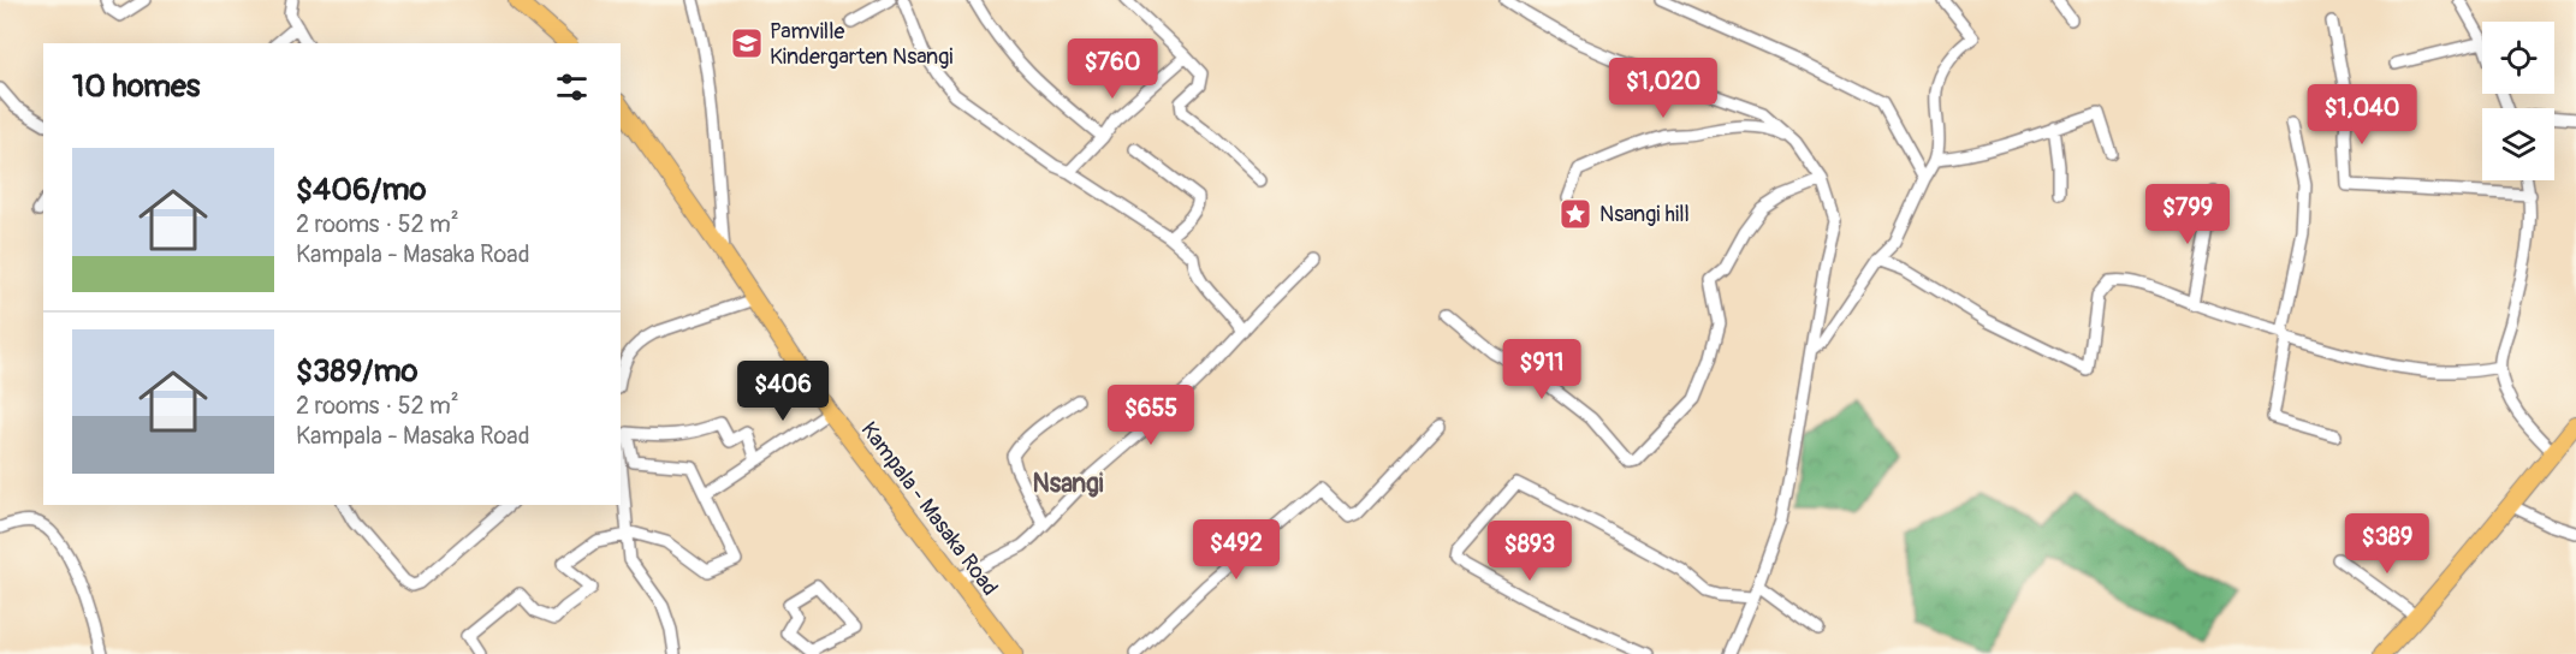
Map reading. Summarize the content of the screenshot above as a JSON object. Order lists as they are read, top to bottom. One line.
{"streets":{"main road":["Kampala - Masaka Road"]},"districts":["Nsangi"],"places":{"school or university":["Pamville Kindergarten Nsangi"],"place":["Nsangi hill"]},"page":{"price":["$760","$1,020","$1,040","$799","$911","$406","$655","$389","$492","$893"],"heading":"10 homes","list":[{"name":"$406/mo","note":"2 rooms · 52 m² · Kampala - Masaka Road"},{"name":"$389/mo","note":"2 rooms · 52 m² · Kampala - Masaka Road"}]}}
